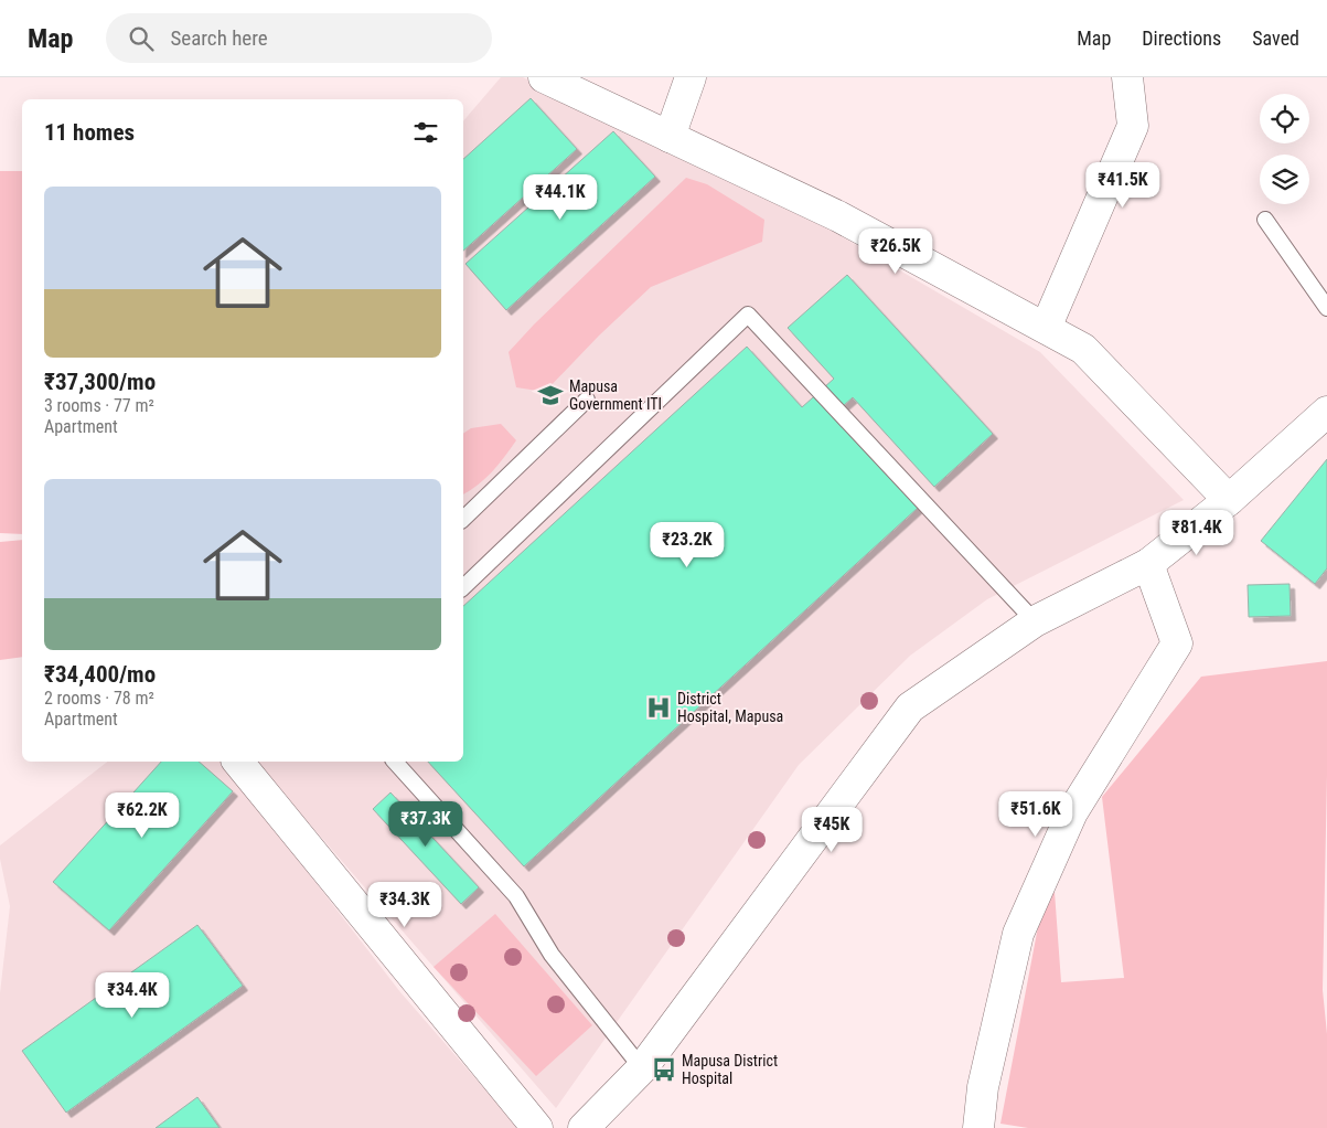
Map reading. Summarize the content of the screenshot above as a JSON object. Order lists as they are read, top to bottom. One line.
{"places":{"school or university":["Mapusa Government ITI"],"hospital":["District Hospital, Mapusa"],"bus stop":["Mapusa District Hospital"]},"page":{"header":"Map","search":"Search here","nav":["Map","Directions","Saved"],"heading":"11 homes","price":["₹41.5K","₹44.1K","₹26.5K","₹81.4K","₹23.2K","₹51.6K","₹62.2K","₹37.3K","₹45K","₹34.3K","₹34.4K"],"list":[{"name":"₹37,300/mo","note":"3 rooms · 77 m² · Apartment"},{"name":"₹34,400/mo","note":"2 rooms · 78 m² · Apartment"}]}}
